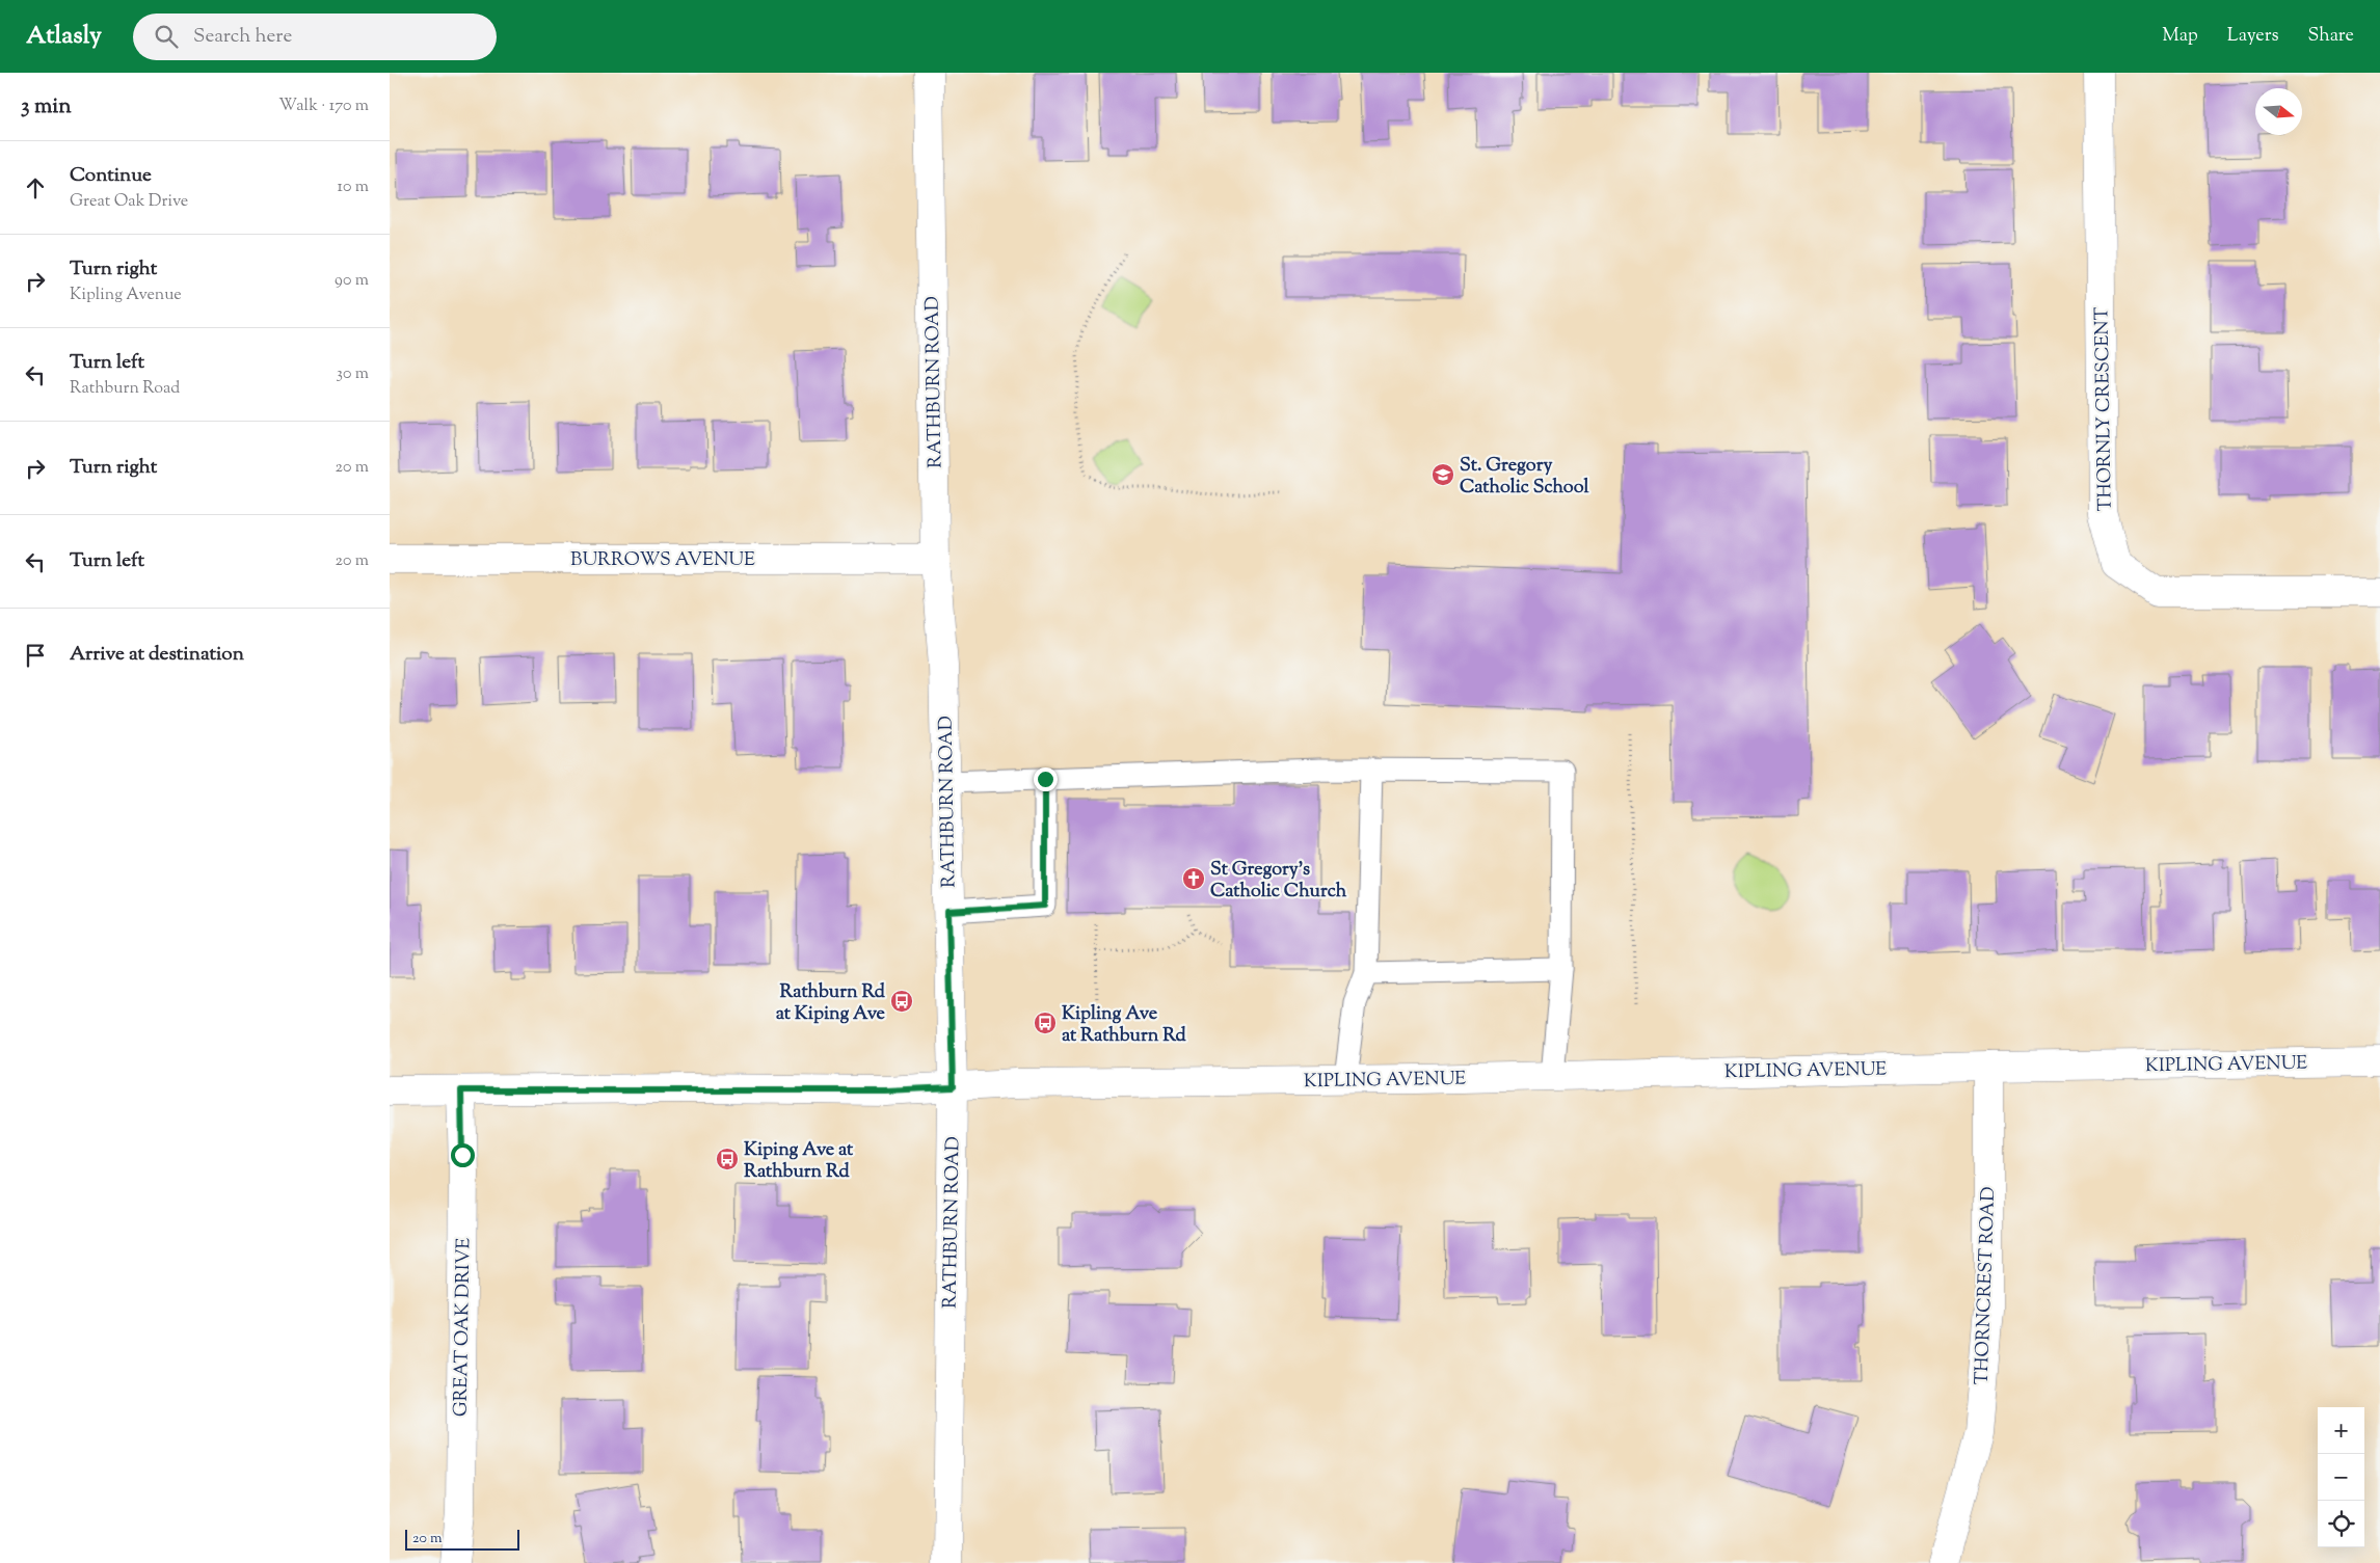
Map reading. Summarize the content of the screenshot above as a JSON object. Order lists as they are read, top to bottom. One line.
{"streets":{"street":["RATHBURN ROAD","THORNLY CRESCENT","BURROWS AVENUE","KIPLING AVENUE","THORNCREST ROAD","GREAT OAK DRIVE"]},"crossings":[["RATHBURN ROAD","BURROWS AVENUE"],["RATHBURN ROAD","KIPLING AVENUE"],["KIPLING AVENUE","THORNCREST ROAD"],["KIPLING AVENUE","GREAT OAK DRIVE"]],"places":{"school or university":["St. Gregory Catholic School"],"church":["St Gregory's Catholic Church"],"bus stop":["Rathburn Rd at Kiping Ave","Kipling Ave at Rathburn Rd","Kiping Ave at Rathburn Rd"]},"scale_bar":"20 m","north":"right","page":{"header":"Atlasly","search":"Search here","nav":["Map","Layers","Share"],"heading":["3 min","Walk · 170 m"],"list":[["Continue","Great Oak Drive","10 m"],["Turn right","Kipling Avenue","90 m"],["Turn left","Rathburn Road","30 m"],["Turn right","20 m"],["Turn left","20 m"],"Arrive at destination"],"map_buttons":["+","−"],"scale":"20 m"}}
